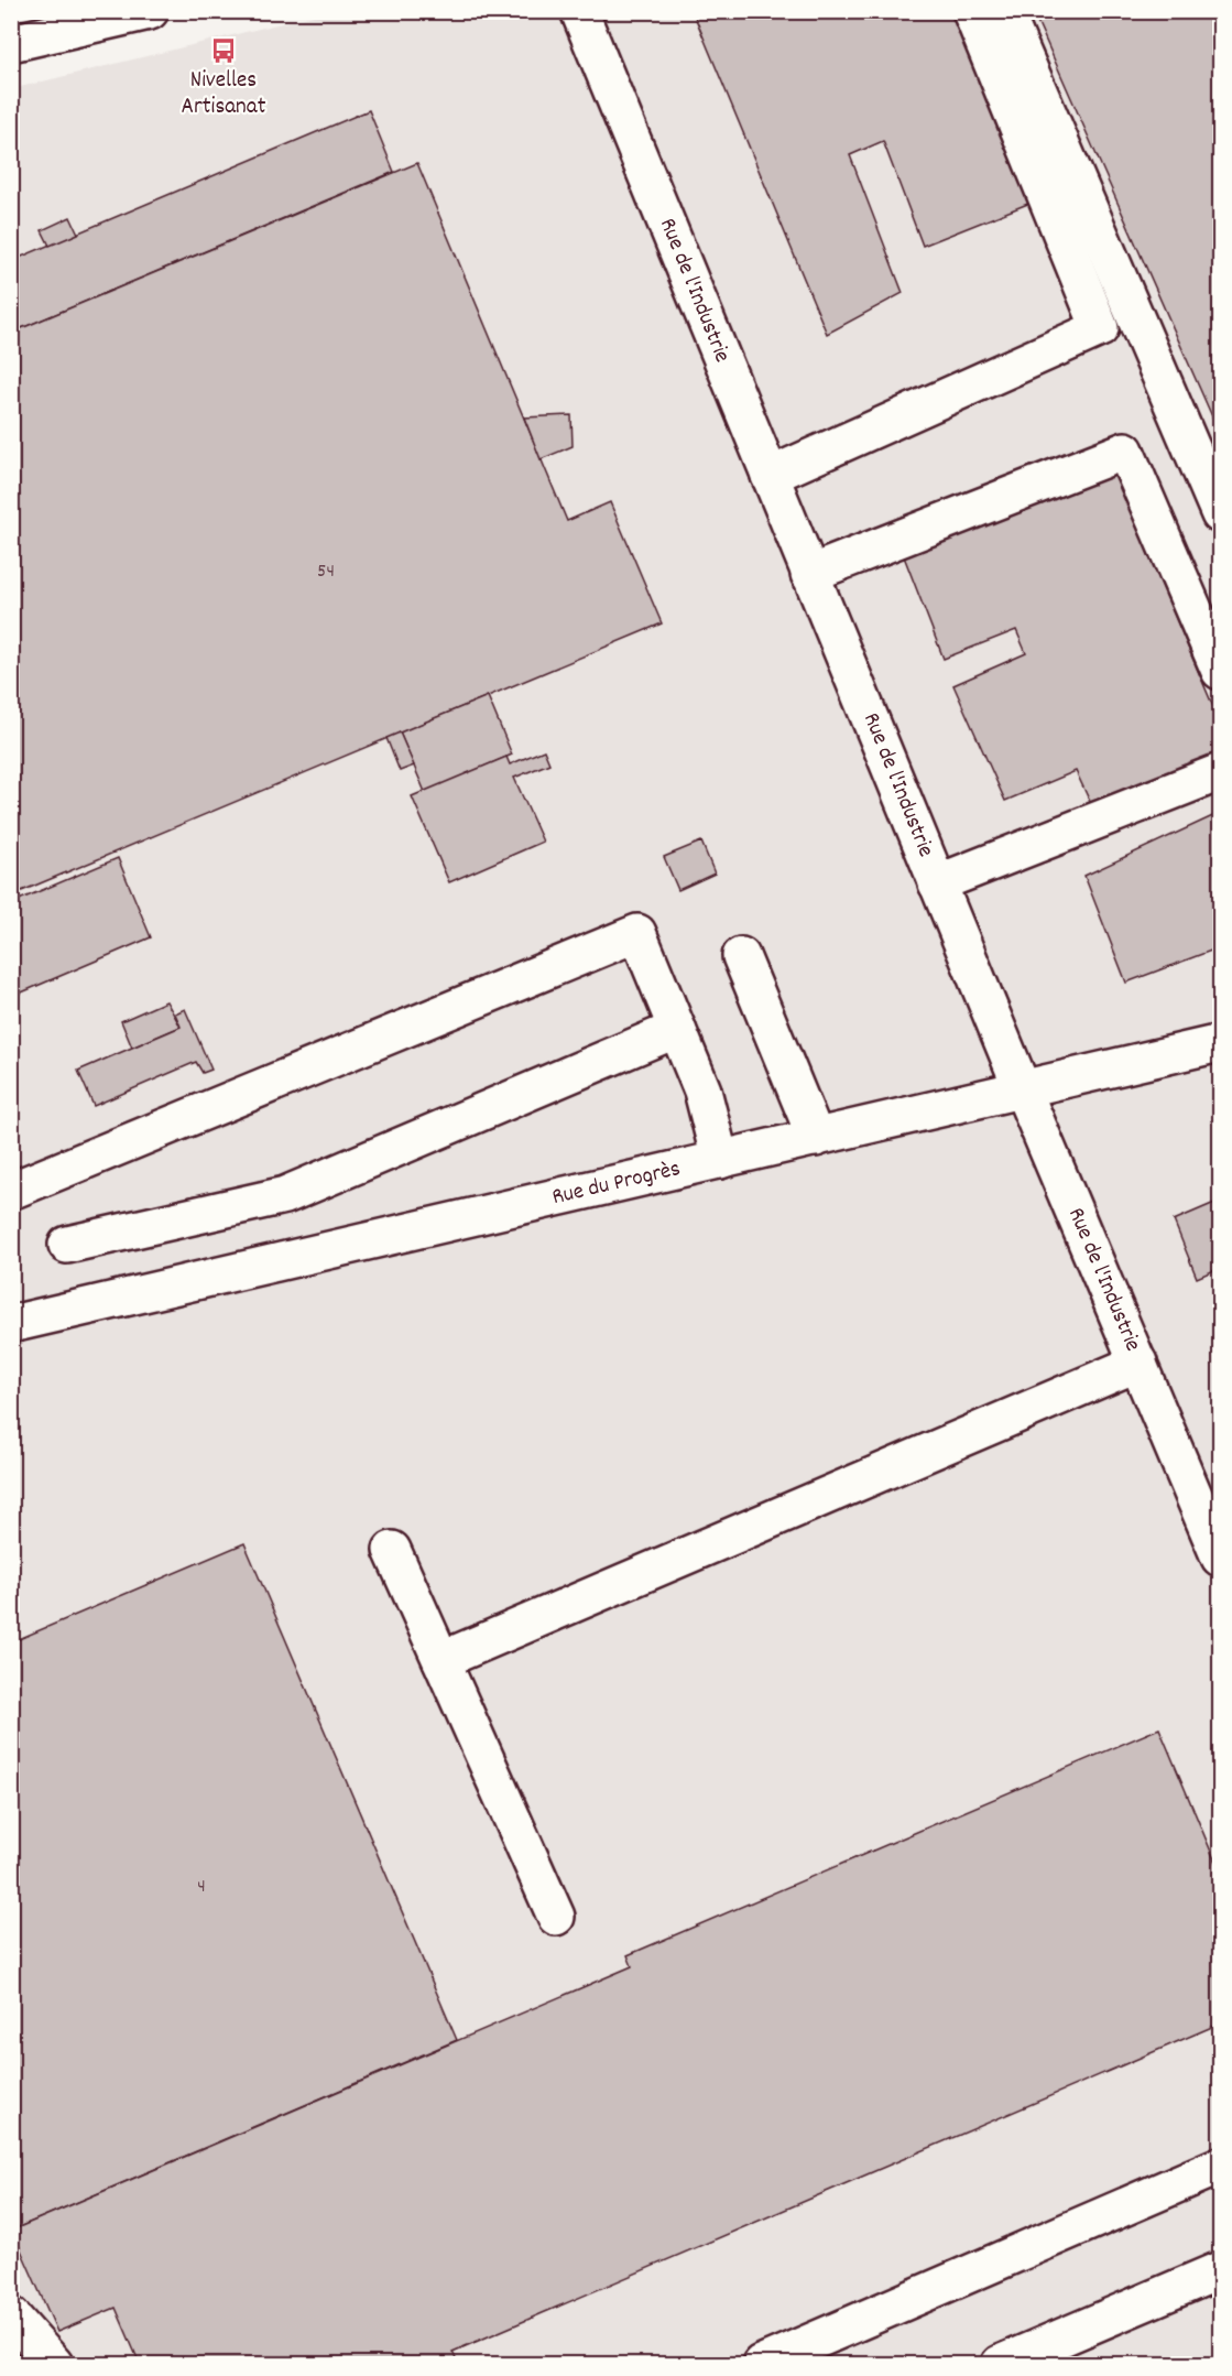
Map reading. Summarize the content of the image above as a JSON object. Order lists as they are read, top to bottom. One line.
{"streets":{"street":["Rue de l'Industrie","Rue du Progrès"]},"crossings":[["Rue de l'Industrie","Rue du Progrès"]],"places":{"bus stop":["Nivelles Artisanat"]},"house_numbers":["54","4"]}
